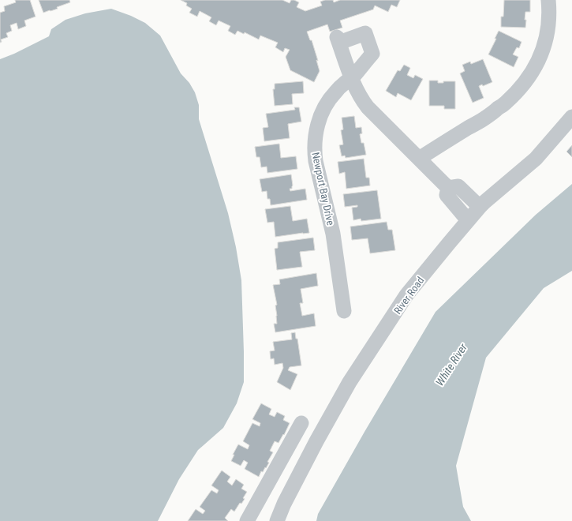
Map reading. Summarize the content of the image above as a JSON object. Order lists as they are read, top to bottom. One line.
{"streets":{"street":["Newport Bay Drive","River Road"]},"water":["White River"]}
